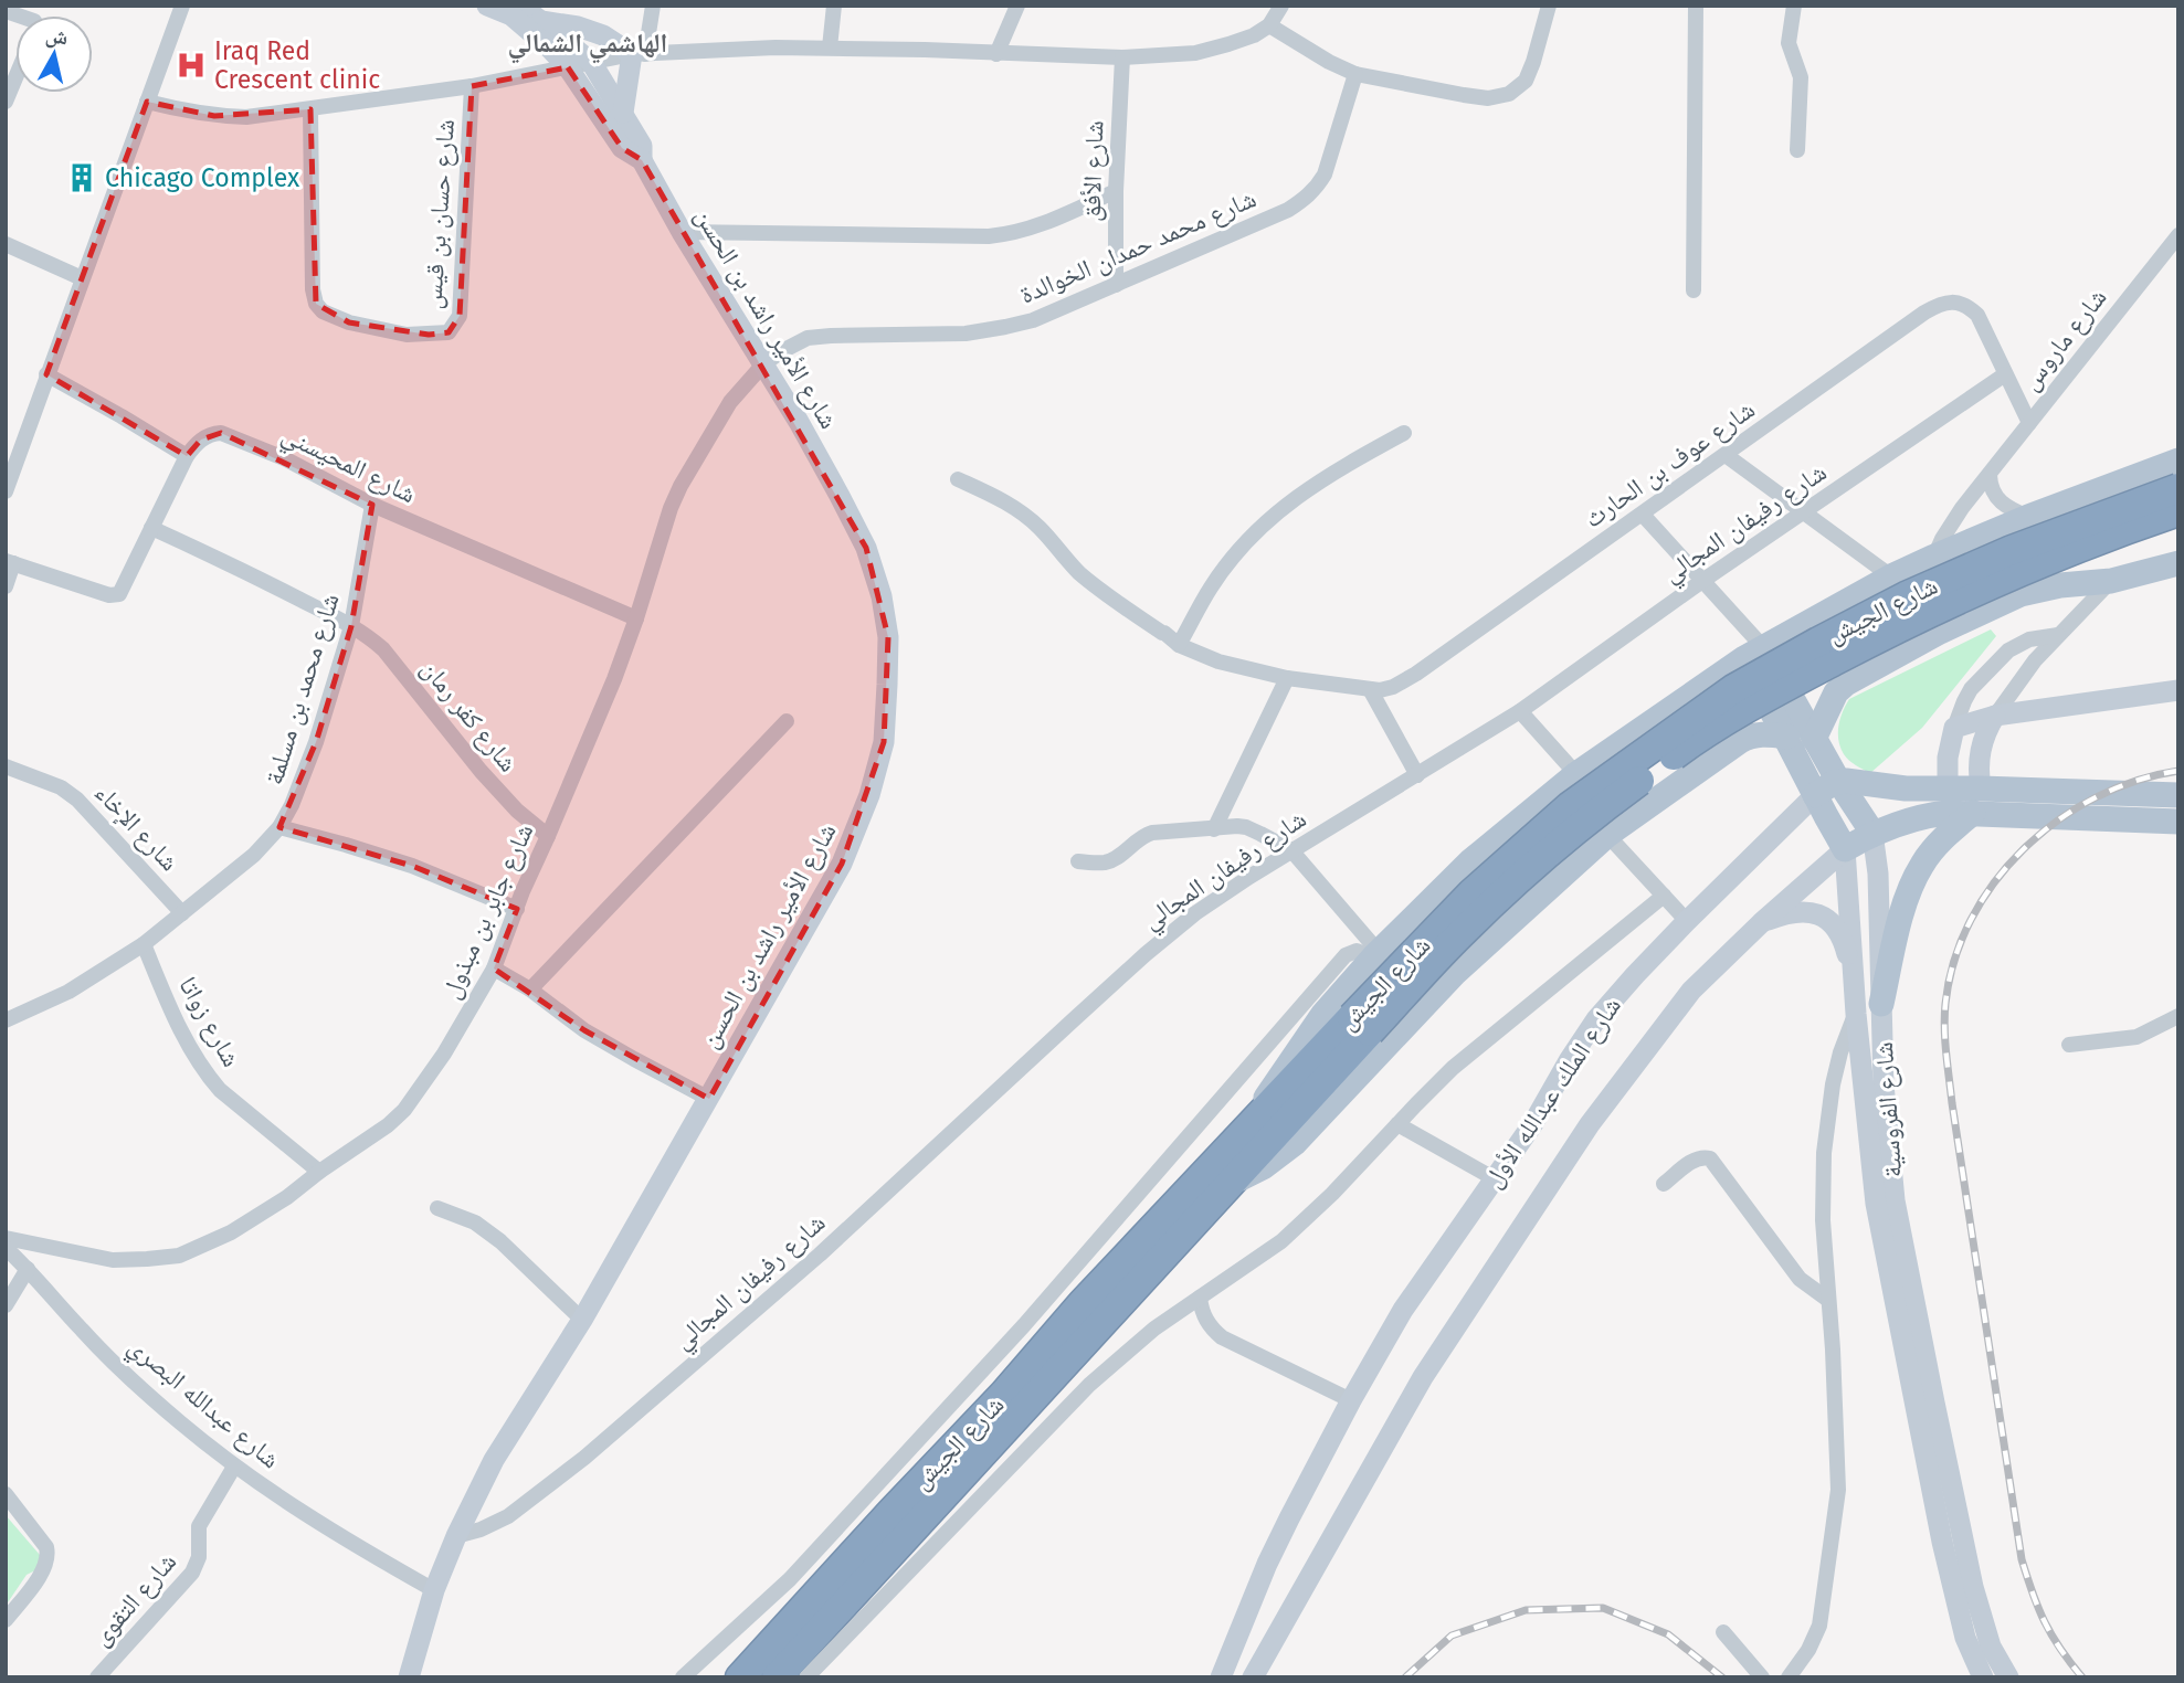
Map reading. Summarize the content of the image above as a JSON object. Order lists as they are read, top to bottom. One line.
{"streets":{"highway":["شارع الجيش"],"main road":["شارع الأمير راشد بن الحسن","شارع الملك عبدالله الأول","شارع الفروسية"],"street":["شارع الأفق","شارع حسان بن قيس","شارع محمد حمدان الخوالدة","شارع ماروس","شارع المحيسني","شارع عوف بن الحارث","شارع رفيفان المجالي","شارع محمد بن مسلمة","شارع كفر رمان","شارع الإخاء","شارع جابر بن مبذول","شارع زواتا","شارع عبدالله البصري","شارع التقوى"]},"crossings":[["شارع الأفق","شارع محمد حمدان الخوالدة"],["شارع محمد حمدان الخوالدة","شارع الأمير راشد بن الحسن"],["شارع محمد حمدان الخوالدة","شارع جابر بن مبذول"],["شارع الأمير راشد بن الحسن","شارع رفيفان المجالي"],["شارع الأمير راشد بن الحسن","شارع جابر بن مبذول"],["شارع الأمير راشد بن الحسن","شارع عبدالله البصري"],["شارع ماروس","شارع عوف بن الحارث"],["شارع المحيسني","شارع محمد بن مسلمة"],["شارع المحيسني","شارع كفر رمان"],["شارع المحيسني","شارع جابر بن مبذول"],["شارع عوف بن الحارث","شارع رفيفان المجالي"],["شارع عوف بن الحارث","شارع الفروسية"],["شارع رفيفان المجالي","شارع الفروسية"],["شارع محمد بن مسلمة","شارع كفر رمان"],["شارع محمد بن مسلمة","شارع الإخاء"],["شارع محمد بن مسلمة","شارع زواتا"],["شارع كفر رمان","شارع جابر بن مبذول"],["شارع جابر بن مبذول","شارع زواتا"],["شارع الملك عبدالله الأول","شارع الفروسية"],["شارع عبدالله البصري","شارع التقوى"]],"districts":["الهاشمي الشمالي"],"places":{"hospital":["Iraq Red Crescent clinic"],"building":["Chicago Complex"]},"north":"top"}
